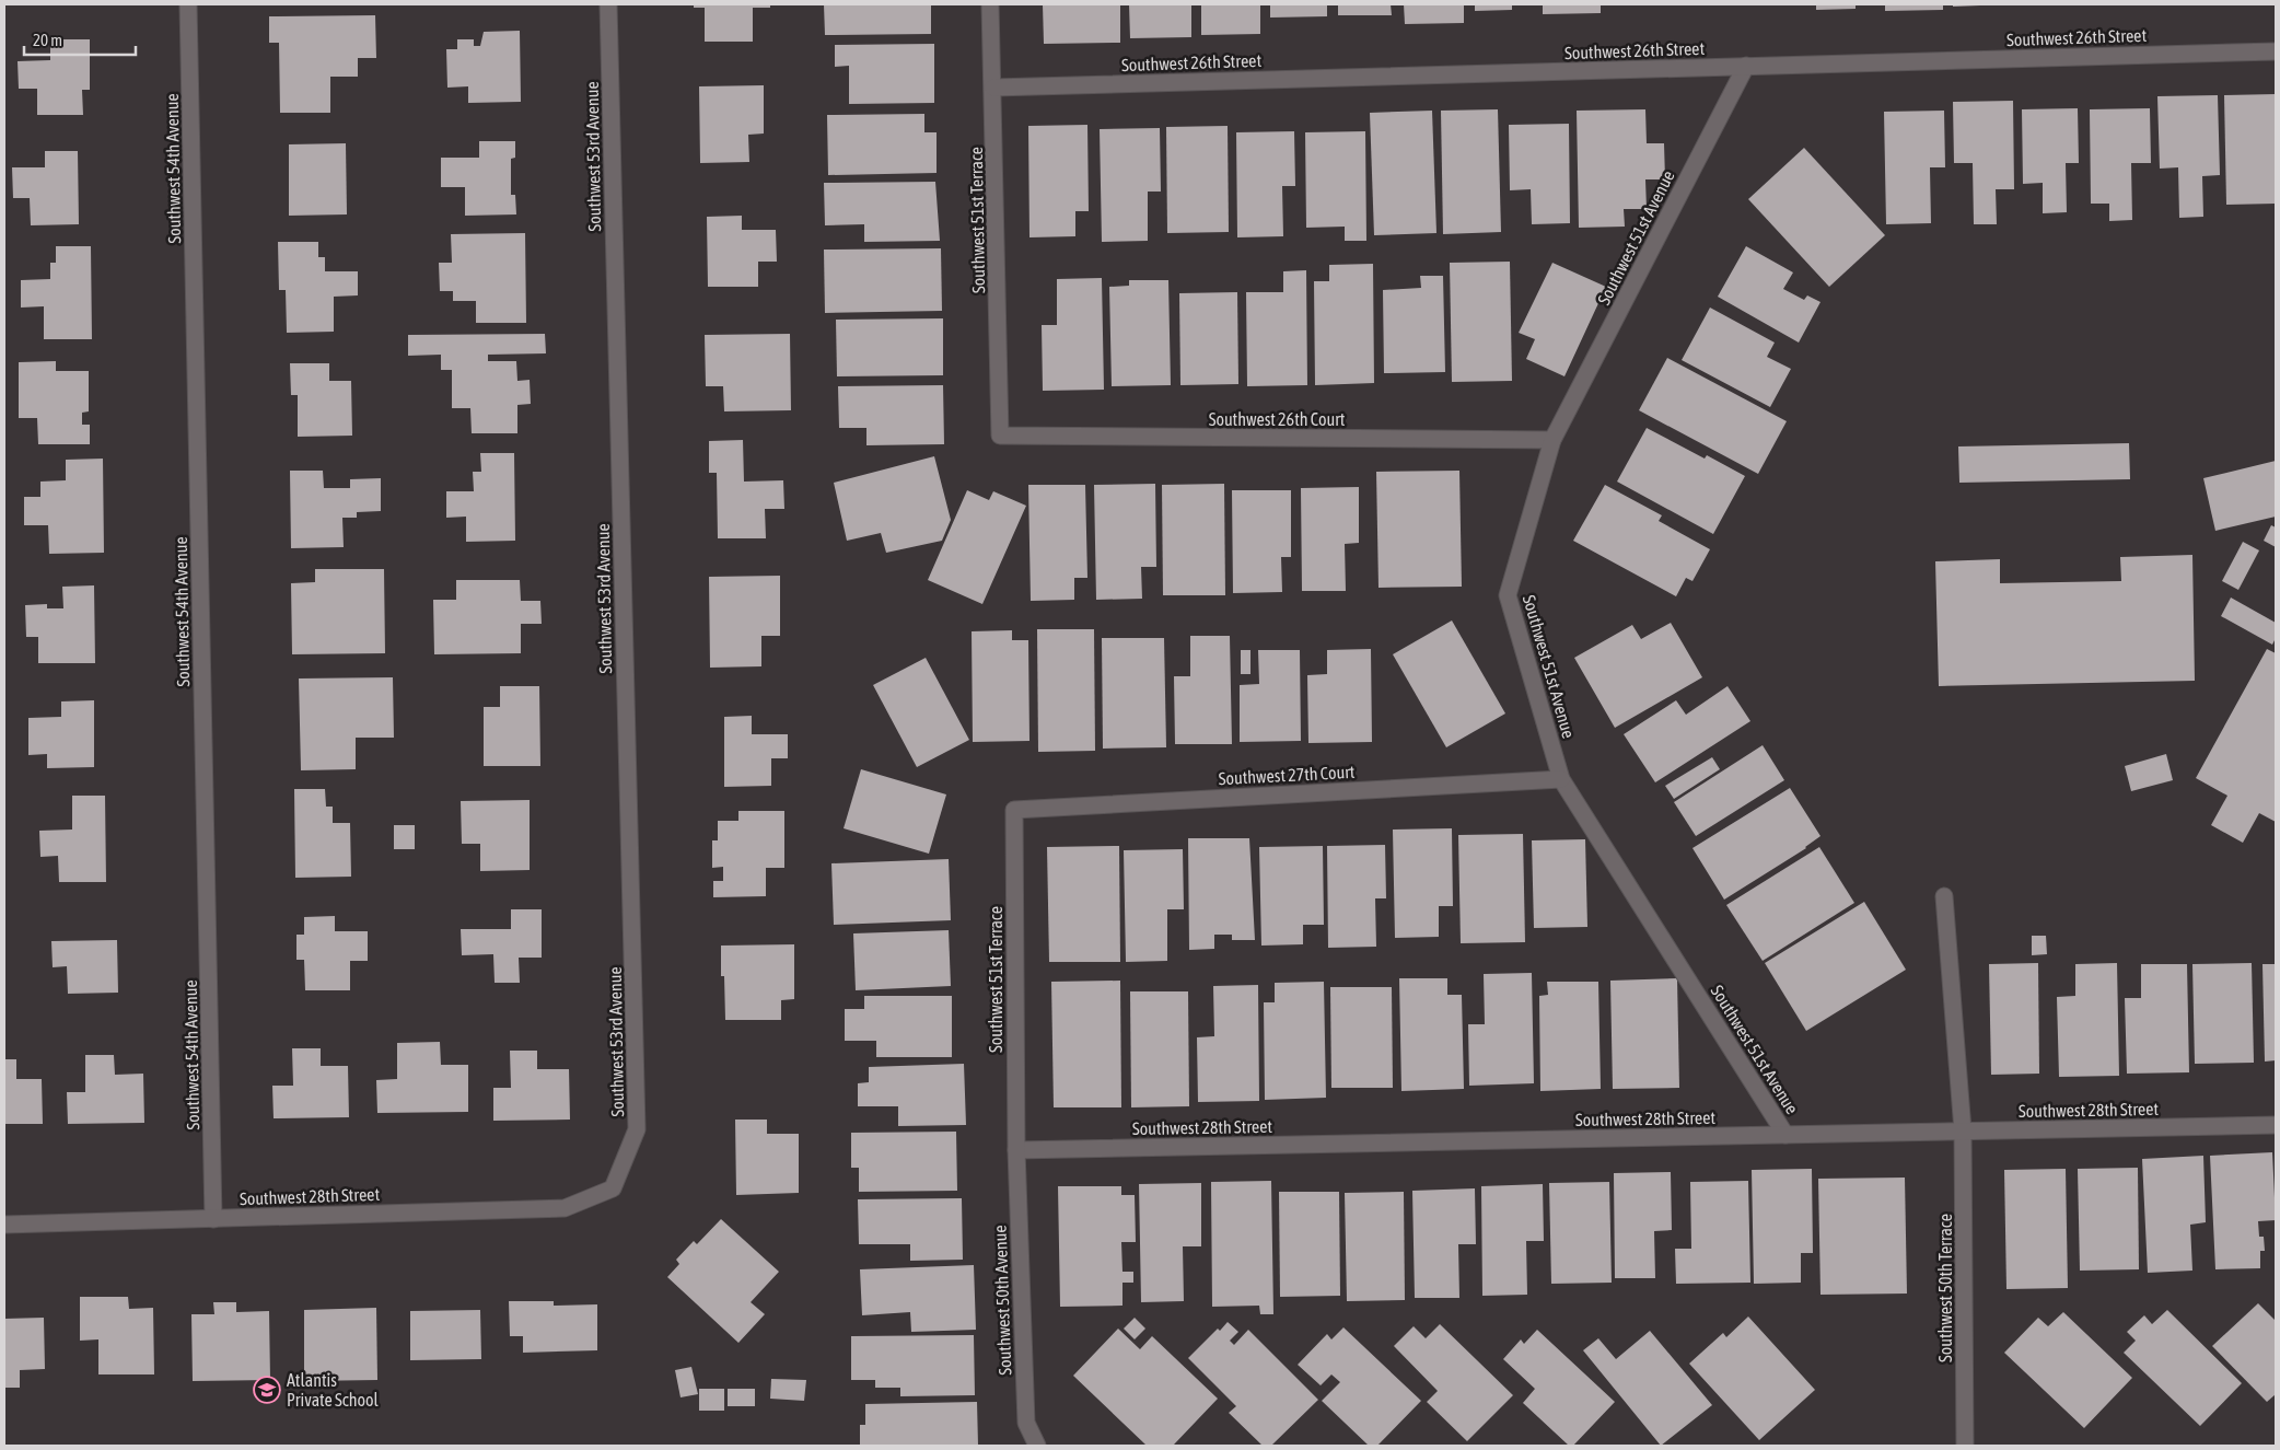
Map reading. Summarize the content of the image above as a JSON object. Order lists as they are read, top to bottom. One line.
{"streets":{"street":["Southwest 26th Street","Southwest 53rd Avenue","Southwest 54th Avenue","Southwest 51st Terrace","Southwest 51st Avenue","Southwest 26th Court","Southwest 27th Court","Southwest 28th Street","Southwest 50th Terrace","Southwest 50th Avenue"]},"crossings":[["Southwest 26th Street","Southwest 51st Terrace"],["Southwest 26th Street","Southwest 51st Avenue"],["Southwest 53rd Avenue","Southwest 28th Street"],["Southwest 54th Avenue","Southwest 28th Street"],["Southwest 51st Terrace","Southwest 26th Court"],["Southwest 51st Terrace","Southwest 27th Court"],["Southwest 51st Terrace","Southwest 28th Street"],["Southwest 51st Terrace","Southwest 50th Avenue"],["Southwest 51st Avenue","Southwest 26th Court"],["Southwest 51st Avenue","Southwest 27th Court"],["Southwest 51st Avenue","Southwest 28th Street"],["Southwest 28th Street","Southwest 50th Terrace"],["Southwest 28th Street","Southwest 50th Avenue"]],"places":{"school or university":["Atlantis Private School"]},"scale_bar":"20 m"}
